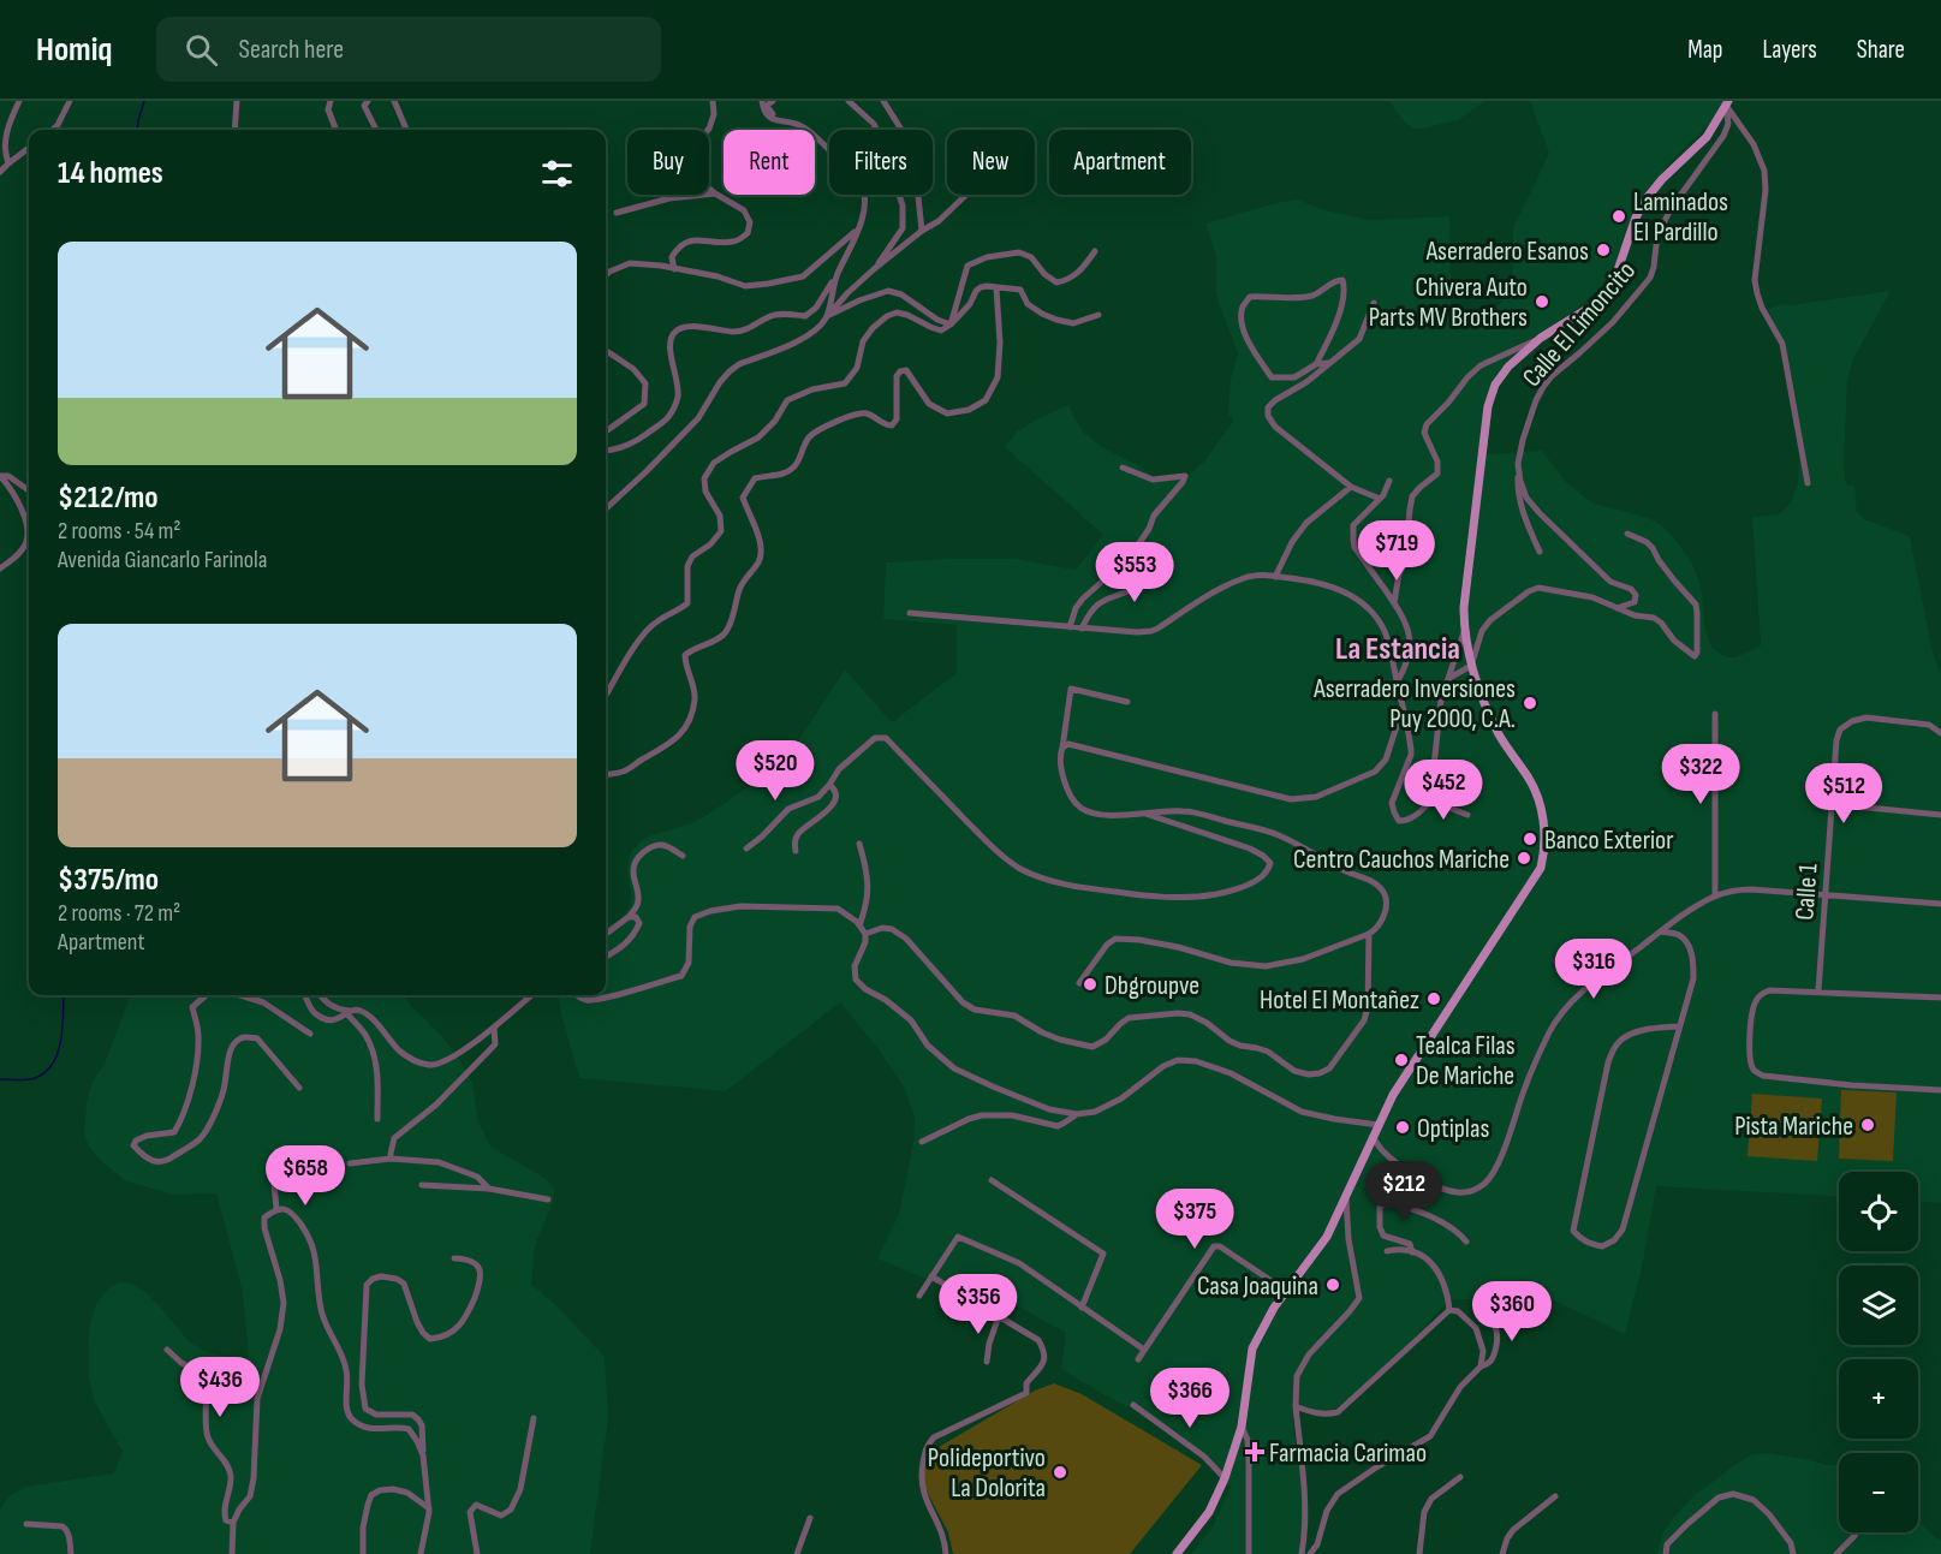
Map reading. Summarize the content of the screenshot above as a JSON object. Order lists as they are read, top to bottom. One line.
{"streets":{"street":["Calle El Limoncito","Calle 1"]},"districts":["La Estancia"],"places":{"other":["Laminados El Pardillo","Aserradero Esanos","Chivera Auto Parts MV Brothers","Aserradero Inversiones Puy 2000, C.A.","Banco Exterior","Centro Cauchos Mariche","Dbgroupve","Hotel El Montañez","Tealca Filas De Mariche","Pista Mariche","Optiplas","Casa Joaquina","Polideportivo La Dolorita"],"health":["Farmacia Carimao"]},"page":{"header":"Homiq","search":"Search here","nav":["Map","Layers","Share"],"chip":["Buy","Rent","Filters","New","Apartment"],"heading":"14 homes","list":[{"name":"$212/mo","note":"2 rooms · 54 m² · Avenida Giancarlo Farinola"},{"name":"$375/mo","note":"2 rooms · 72 m² · Apartment"}],"price":["$719","$553","$520","$322","$452","$512","$316","$658","$212","$375","$356","$360","$436","$366"],"map_buttons":["+","−"]}}
